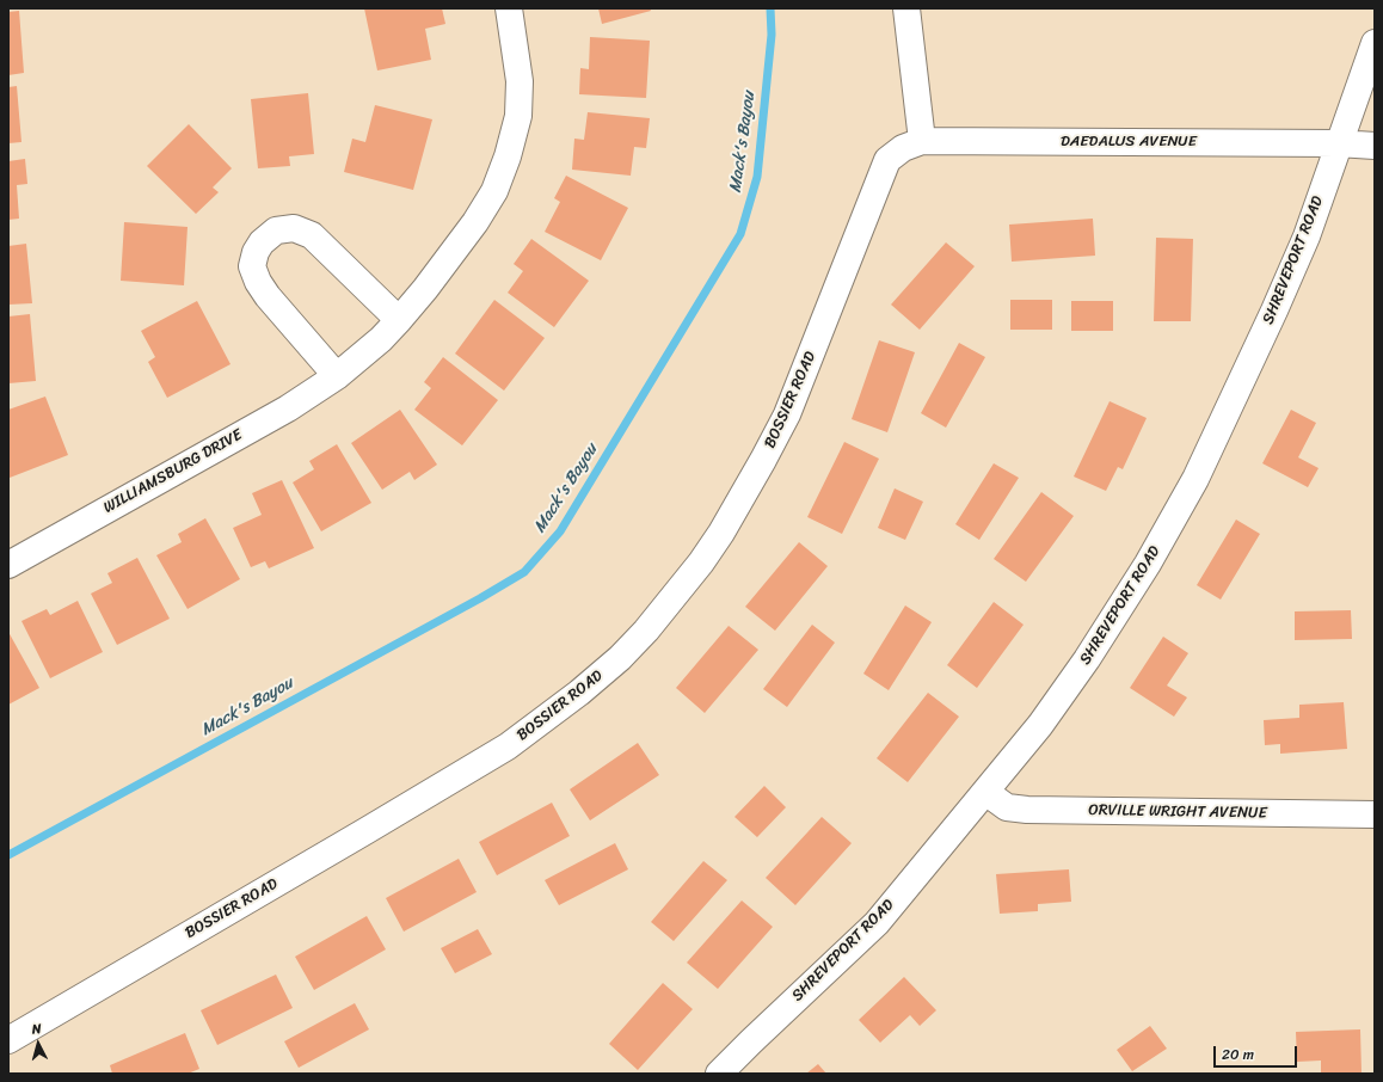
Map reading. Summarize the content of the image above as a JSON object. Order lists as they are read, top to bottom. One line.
{"streets":{"street":["DAEDALUS AVENUE","SHREVEPORT ROAD","BOSSIER ROAD","WILLIAMSBURG DRIVE","ORVILLE WRIGHT AVENUE"]},"crossings":[["DAEDALUS AVENUE","SHREVEPORT ROAD"],["DAEDALUS AVENUE","BOSSIER ROAD"],["SHREVEPORT ROAD","ORVILLE WRIGHT AVENUE"]],"water":["Mack's Bayou"],"scale_bar":"20 m","north":"top"}
